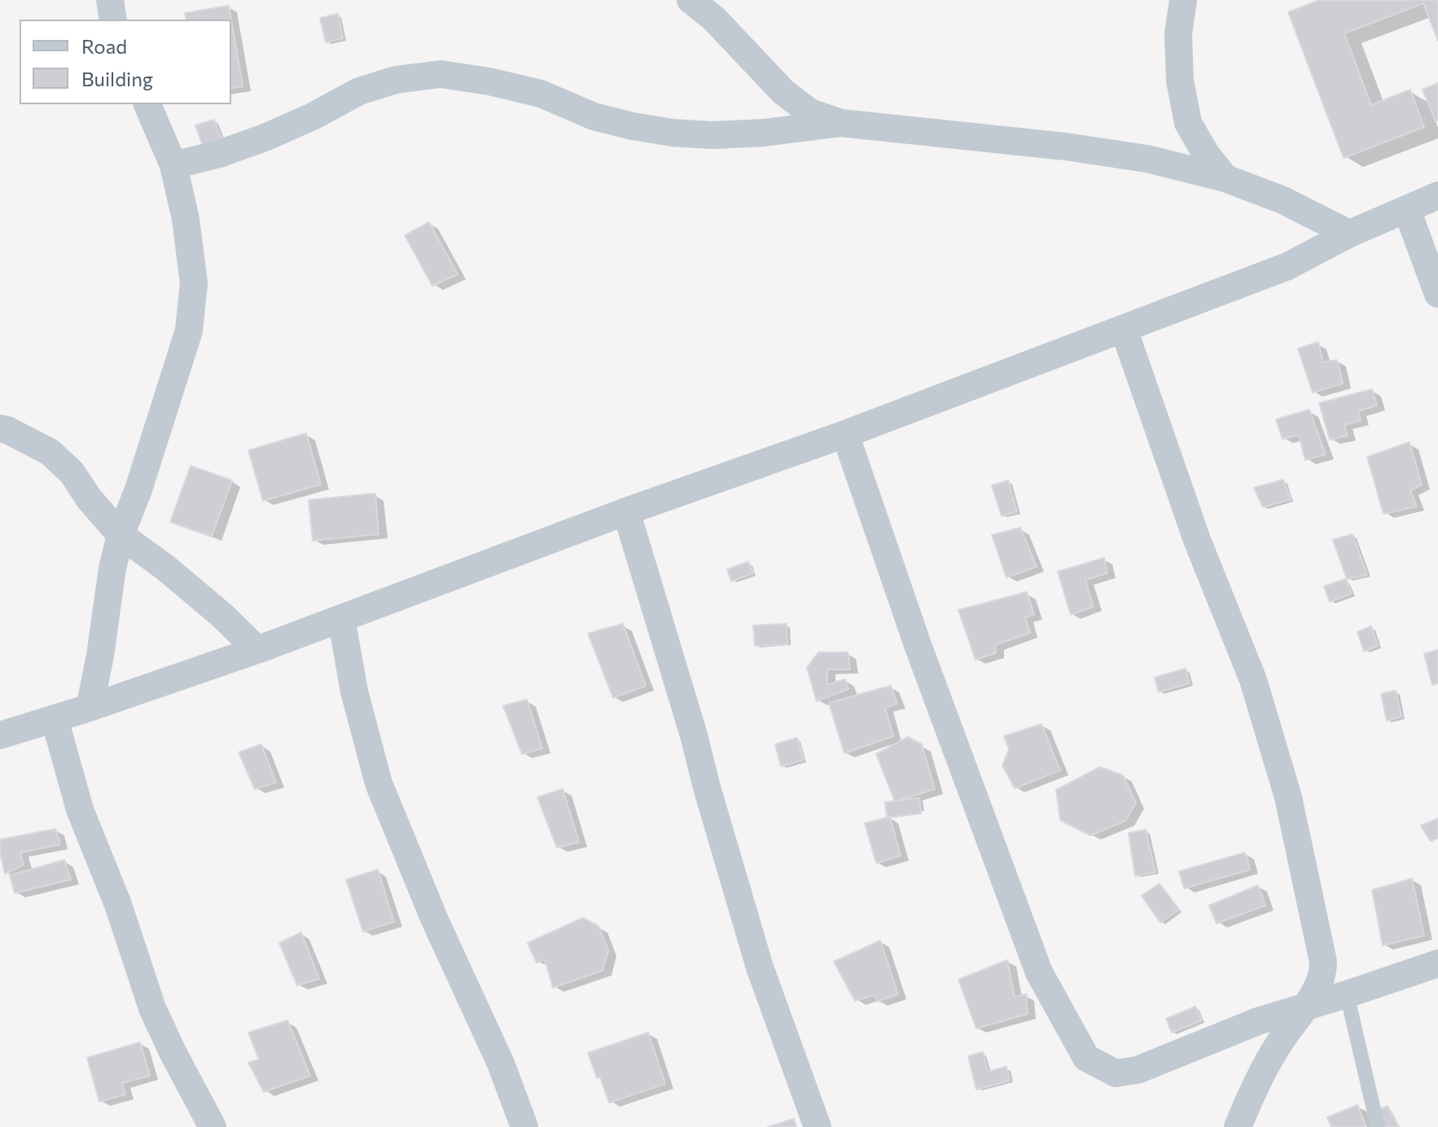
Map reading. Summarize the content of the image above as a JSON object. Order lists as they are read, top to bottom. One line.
{"legend":["Road","Building"]}
